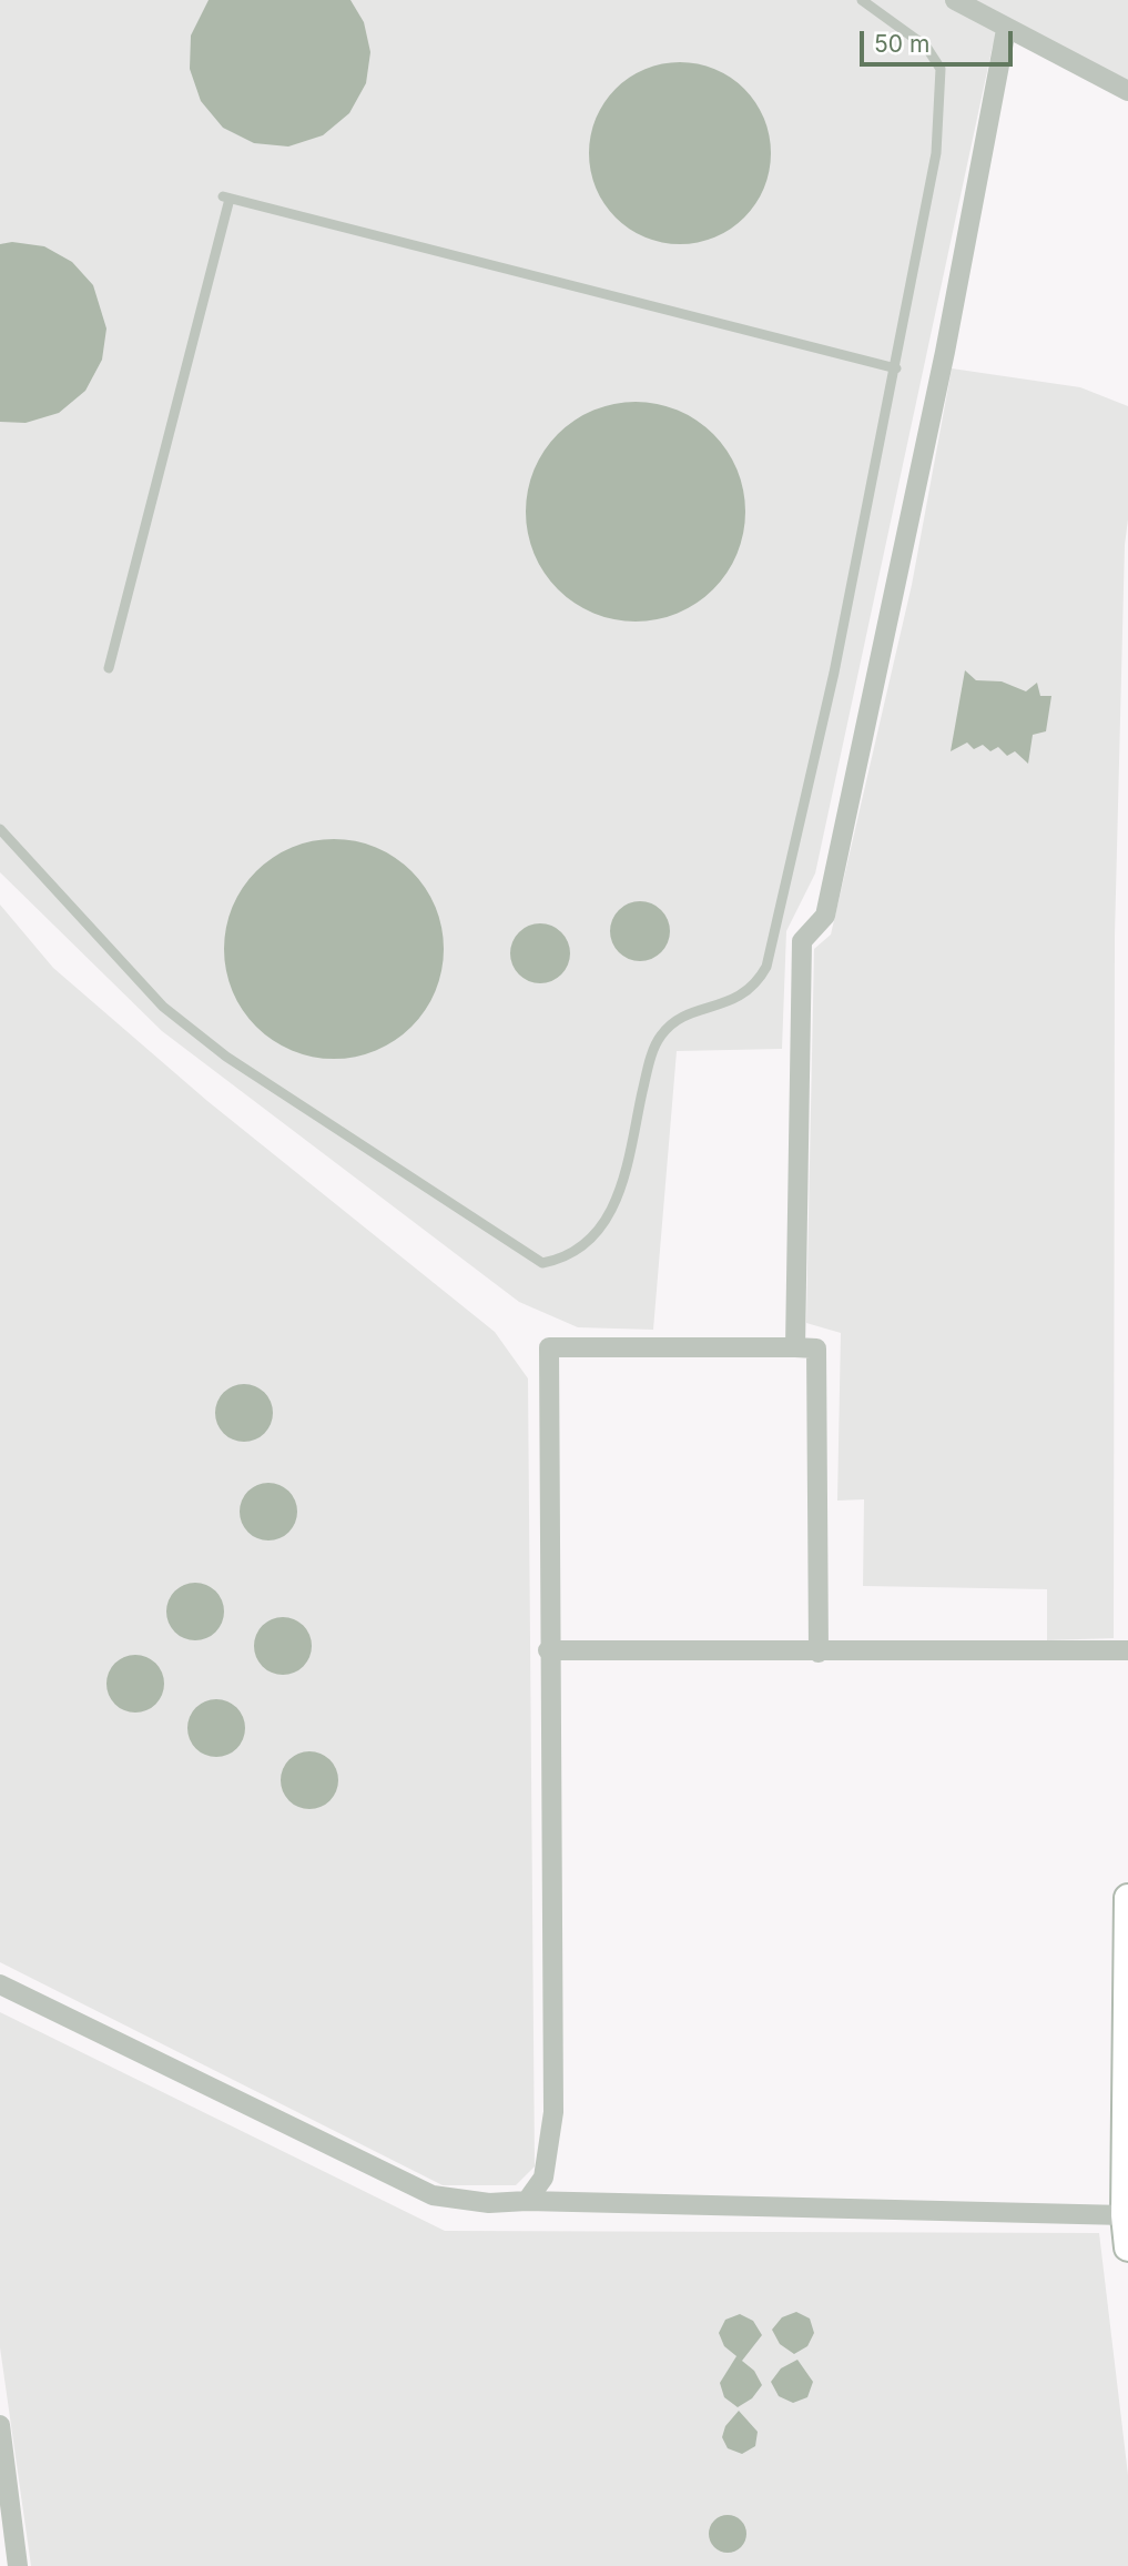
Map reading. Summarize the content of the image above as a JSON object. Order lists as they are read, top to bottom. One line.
{"scale_bar":"50 m"}
